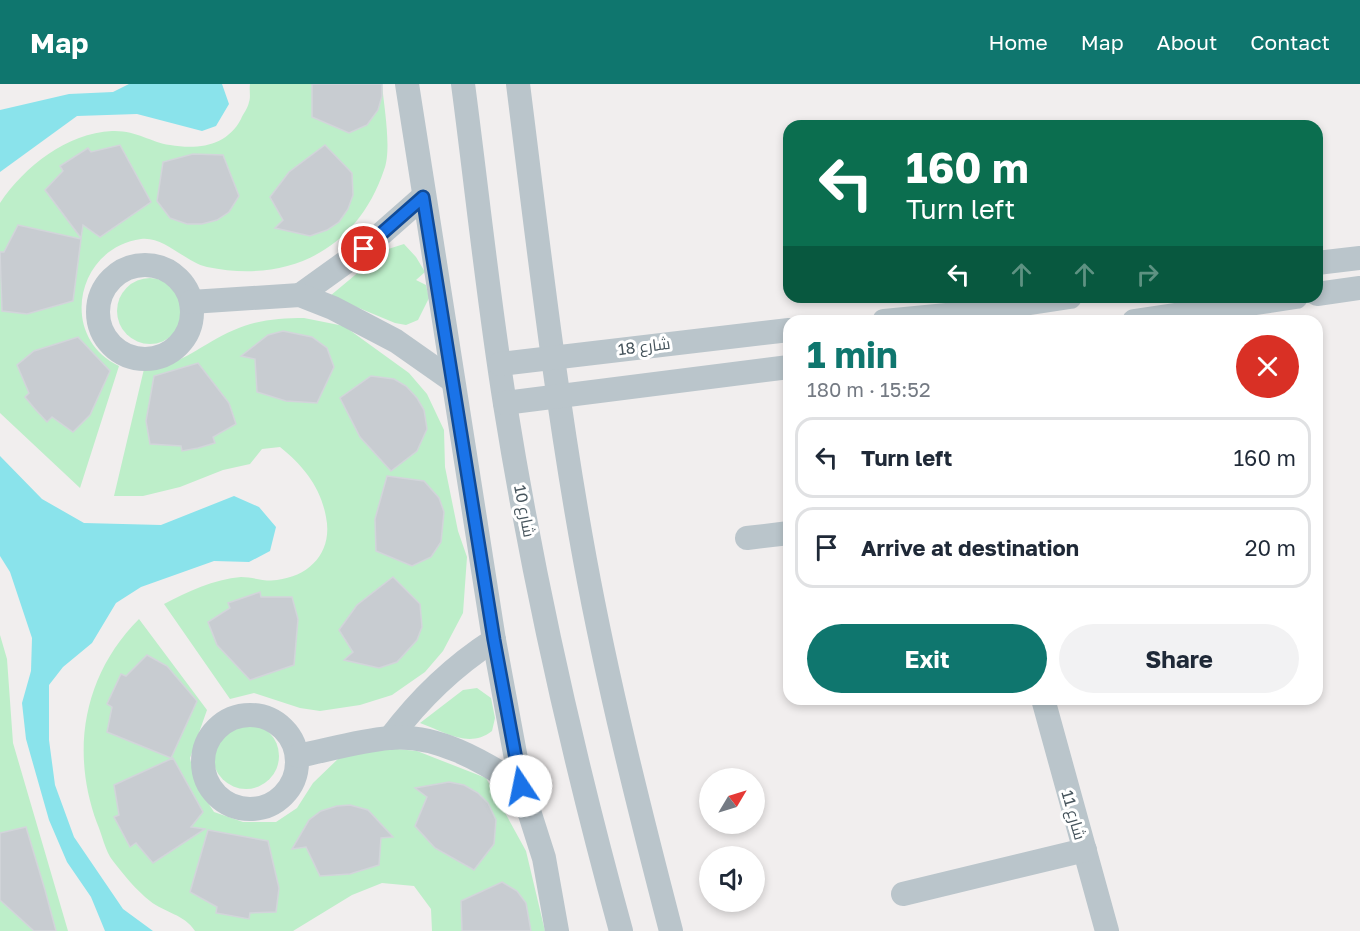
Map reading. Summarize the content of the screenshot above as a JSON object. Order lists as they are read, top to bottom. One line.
{"streets":{"street":["شارع 18","شارع 10","شارع 11"]},"crossings":[["شارع 18","شارع 10"]],"north":"top right","page":{"header":"Map","nav":["Home","Map","About","Contact"],"turn":["160 m","Turn left"],"heading":["1 min","180 m · 15:52"],"list":[{"name":"Turn left","value":"160 m"},{"name":"Arrive at destination","value":"20 m"}],"buttons":["Exit","Share"]}}
